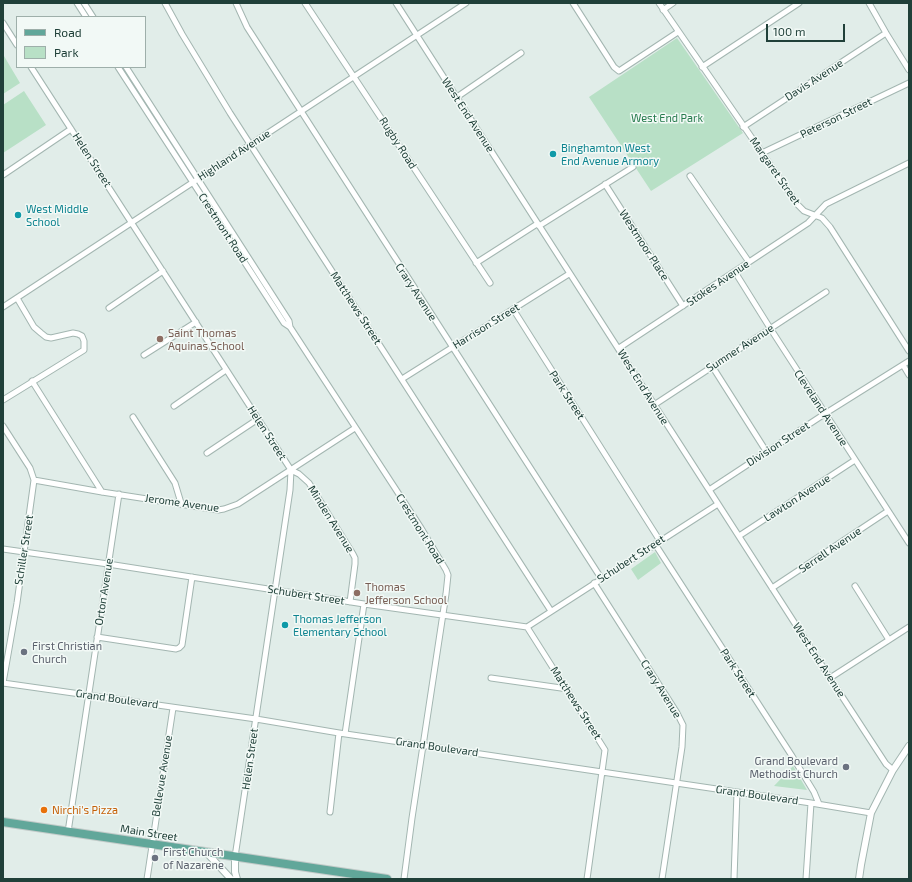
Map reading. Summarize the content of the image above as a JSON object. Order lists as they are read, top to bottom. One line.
{"streets":{"main road":["Main Street"],"street":["Davis Avenue","West End Avenue","Peterson Street","Rugby Road","Highland Avenue","Helen Street","Margaret Street","Crestmont Road","Westmoor Place","Stokes Avenue","Crary Avenue","Matthews Street","Harrison Street","Sumner Avenue","Park Street","Cleveland Avenue","Division Street","Lawton Avenue","Jerome Avenue","Minden Avenue","Schiller Street","Serrell Avenue","Schubert Street","Orton Avenue","Grand Boulevard","Bellevue Avenue"]},"crossings":[["Davis Avenue","Margaret Street"],["West End Avenue","Highland Avenue"],["West End Avenue","Stokes Avenue"],["West End Avenue","Harrison Street"],["West End Avenue","Sumner Avenue"],["West End Avenue","Division Street"],["West End Avenue","Lawton Avenue"],["West End Avenue","Serrell Avenue"],["West End Avenue","Schubert Street"],["Peterson Street","Margaret Street"],["Rugby Road","Highland Avenue"],["Highland Avenue","Helen Street"],["Highland Avenue","Crestmont Road"],["Highland Avenue","Crary Avenue"],["Highland Avenue","Matthews Street"],["Helen Street","Jerome Avenue"],["Helen Street","Minden Avenue"],["Helen Street","Schubert Street"],["Helen Street","Grand Boulevard"],["Helen Street","Main Street"],["Margaret Street","Stokes Avenue"],["Crestmont Road","Jerome Avenue"],["Crestmont Road","Schubert Street"],["Crestmont Road","Grand Boulevard"],["Westmoor Place","Stokes Avenue"],["Stokes Avenue","Cleveland Avenue"],["Crary Avenue","Harrison Street"],["Crary Avenue","Schubert Street"],["Crary Avenue","Grand Boulevard"],["Matthews Street","Harrison Street"],["Matthews Street","Schubert Street"],["Matthews Street","Grand Boulevard"],["Harrison Street","Park Street"],["Sumner Avenue","Cleveland Avenue"],["Park Street","Schubert Street"],["Park Street","Grand Boulevard"],["Cleveland Avenue","Division Street"],["Cleveland Avenue","Lawton Avenue"],["Cleveland Avenue","Serrell Avenue"],["Jerome Avenue","Minden Avenue"],["Jerome Avenue","Schiller Street"],["Jerome Avenue","Orton Avenue"],["Minden Avenue","Schubert Street"],["Schiller Street","Schubert Street"],["Schiller Street","Grand Boulevard"],["Schubert Street","Orton Avenue"],["Orton Avenue","Grand Boulevard"],["Orton Avenue","Main Street"],["Grand Boulevard","Bellevue Avenue"],["Bellevue Avenue","Main Street"]],"parks":["West End Park"],"places":["Binghamton West End Avenue Armory","West Middle School","Saint Thomas Aquinas School","Thomas Jefferson School","Thomas Jefferson Elementary School","First Christian Church","Grand Boulevard Methodist Church","Nirchi's Pizza","First Church of Nazarene"],"legend":["Road","Park"],"scale_bar":"100 m"}
